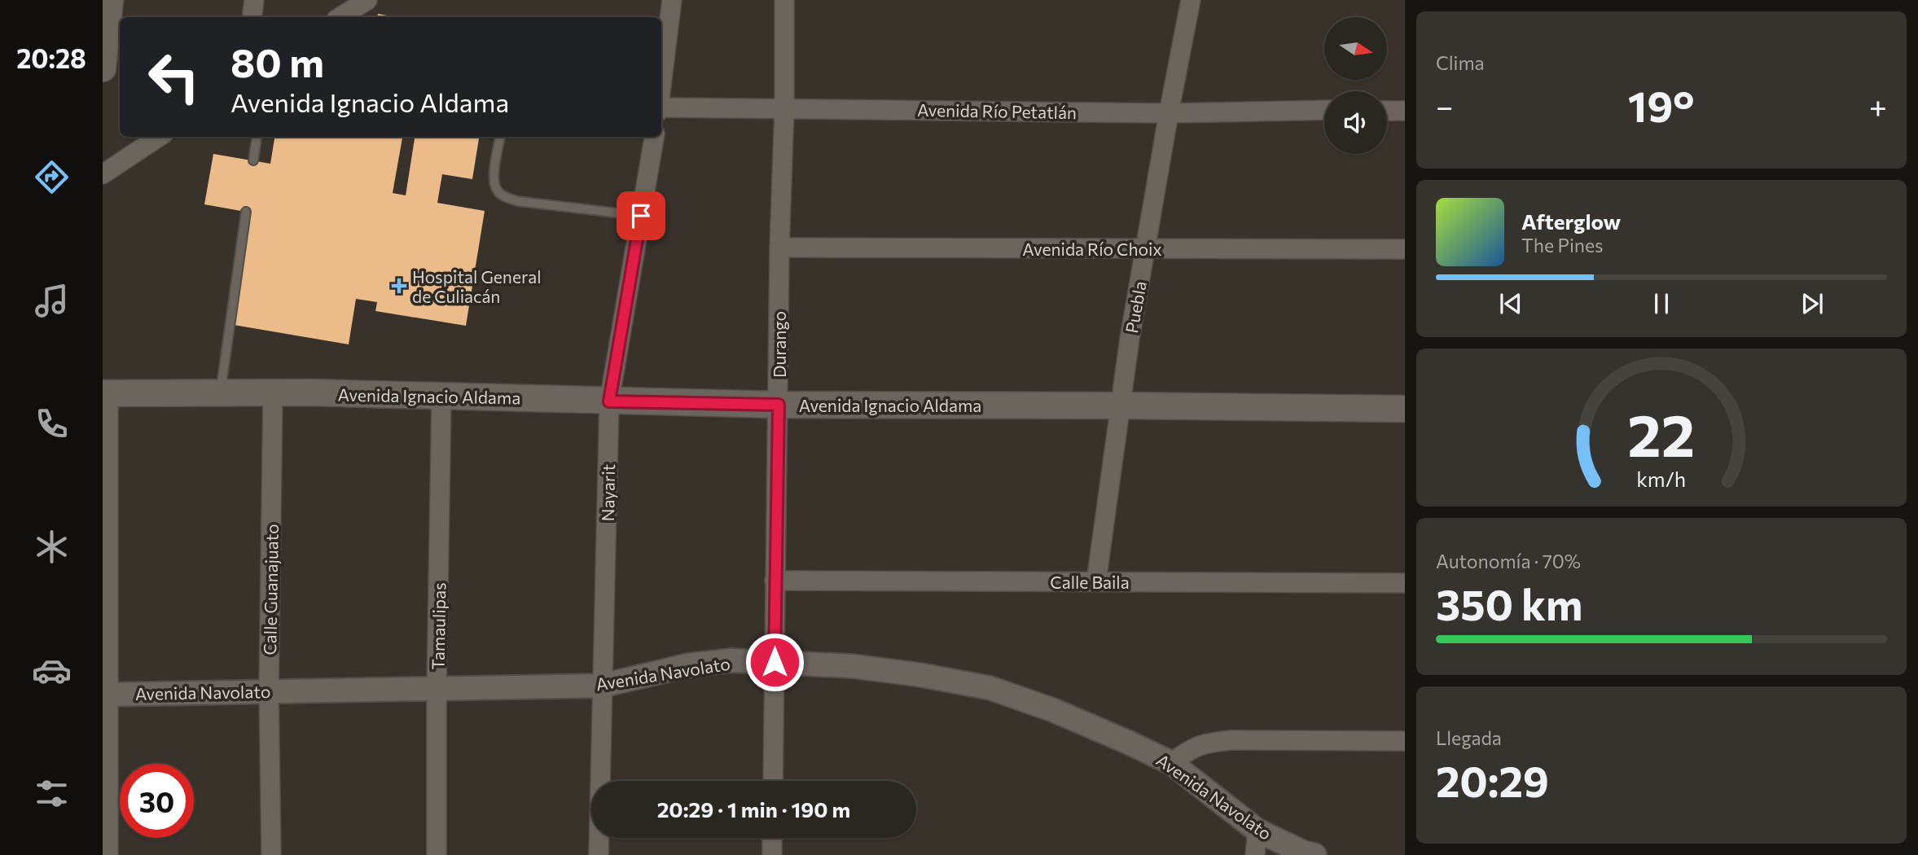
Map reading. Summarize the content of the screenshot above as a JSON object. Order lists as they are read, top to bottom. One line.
{"streets":{"main road":["Avenida Ignacio Aldama"],"street":["Avenida Río Petatlán","Avenida Río Choix","Puebla","Durango","Nayarit","Calle Baila","Calle Guanajuato","Tamaulipas","Avenida Navolato"]},"crossings":[["Avenida Río Petatlán","Puebla"],["Avenida Río Petatlán","Durango"],["Avenida Río Choix","Puebla"],["Avenida Río Choix","Durango"],["Puebla","Avenida Ignacio Aldama"],["Puebla","Calle Baila"],["Durango","Avenida Ignacio Aldama"],["Durango","Calle Baila"],["Durango","Avenida Navolato"],["Avenida Ignacio Aldama","Nayarit"],["Avenida Ignacio Aldama","Calle Guanajuato"],["Avenida Ignacio Aldama","Tamaulipas"],["Nayarit","Avenida Navolato"],["Calle Guanajuato","Avenida Navolato"],["Tamaulipas","Avenida Navolato"]],"places":{"health":["Hospital General de Culiacán"]},"north":"right","page":{"tabs":"20:28","tile":["Clima",["Autonomía · 70%","350 km"],["Llegada","20:29"]],"turn":["80 m","Avenida Ignacio Aldama"],"heat":["−","19°","+"],"song":["Afterglow","The Pines"],"limit":"30","trip":"20:29 · 1 min · 190 m","gauge":["22","km/h"]}}
